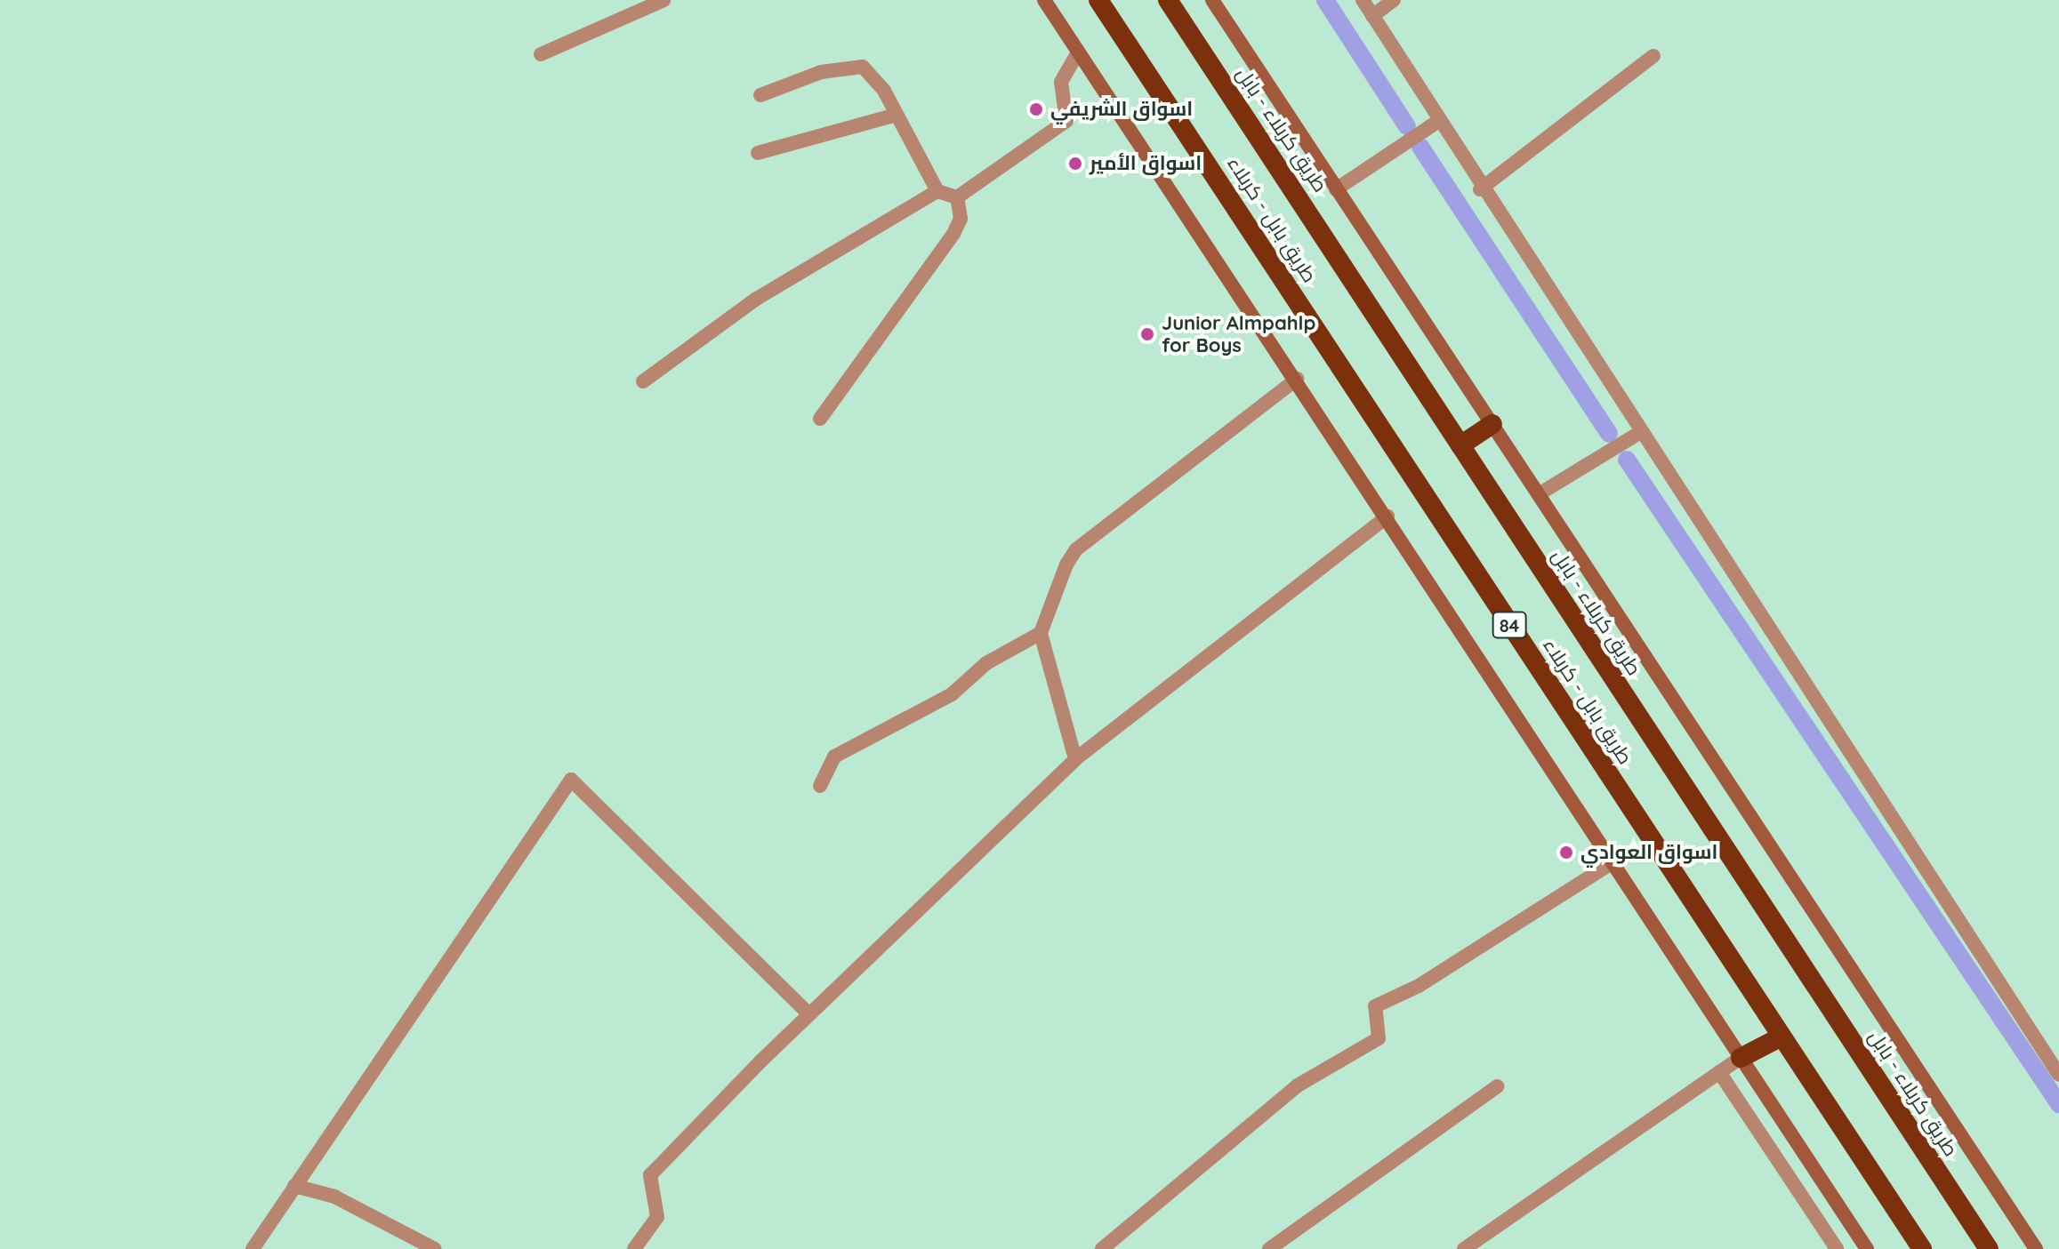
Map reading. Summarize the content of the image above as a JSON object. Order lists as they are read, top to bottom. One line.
{"streets":{"highway":["طريق كربلاء - بابل","طريق بابل - كربلاء","84"]},"places":["اسواق الشريفي","اسواق الأمير","Junior Almpahlp for Boys","اسواق العوادي"]}
